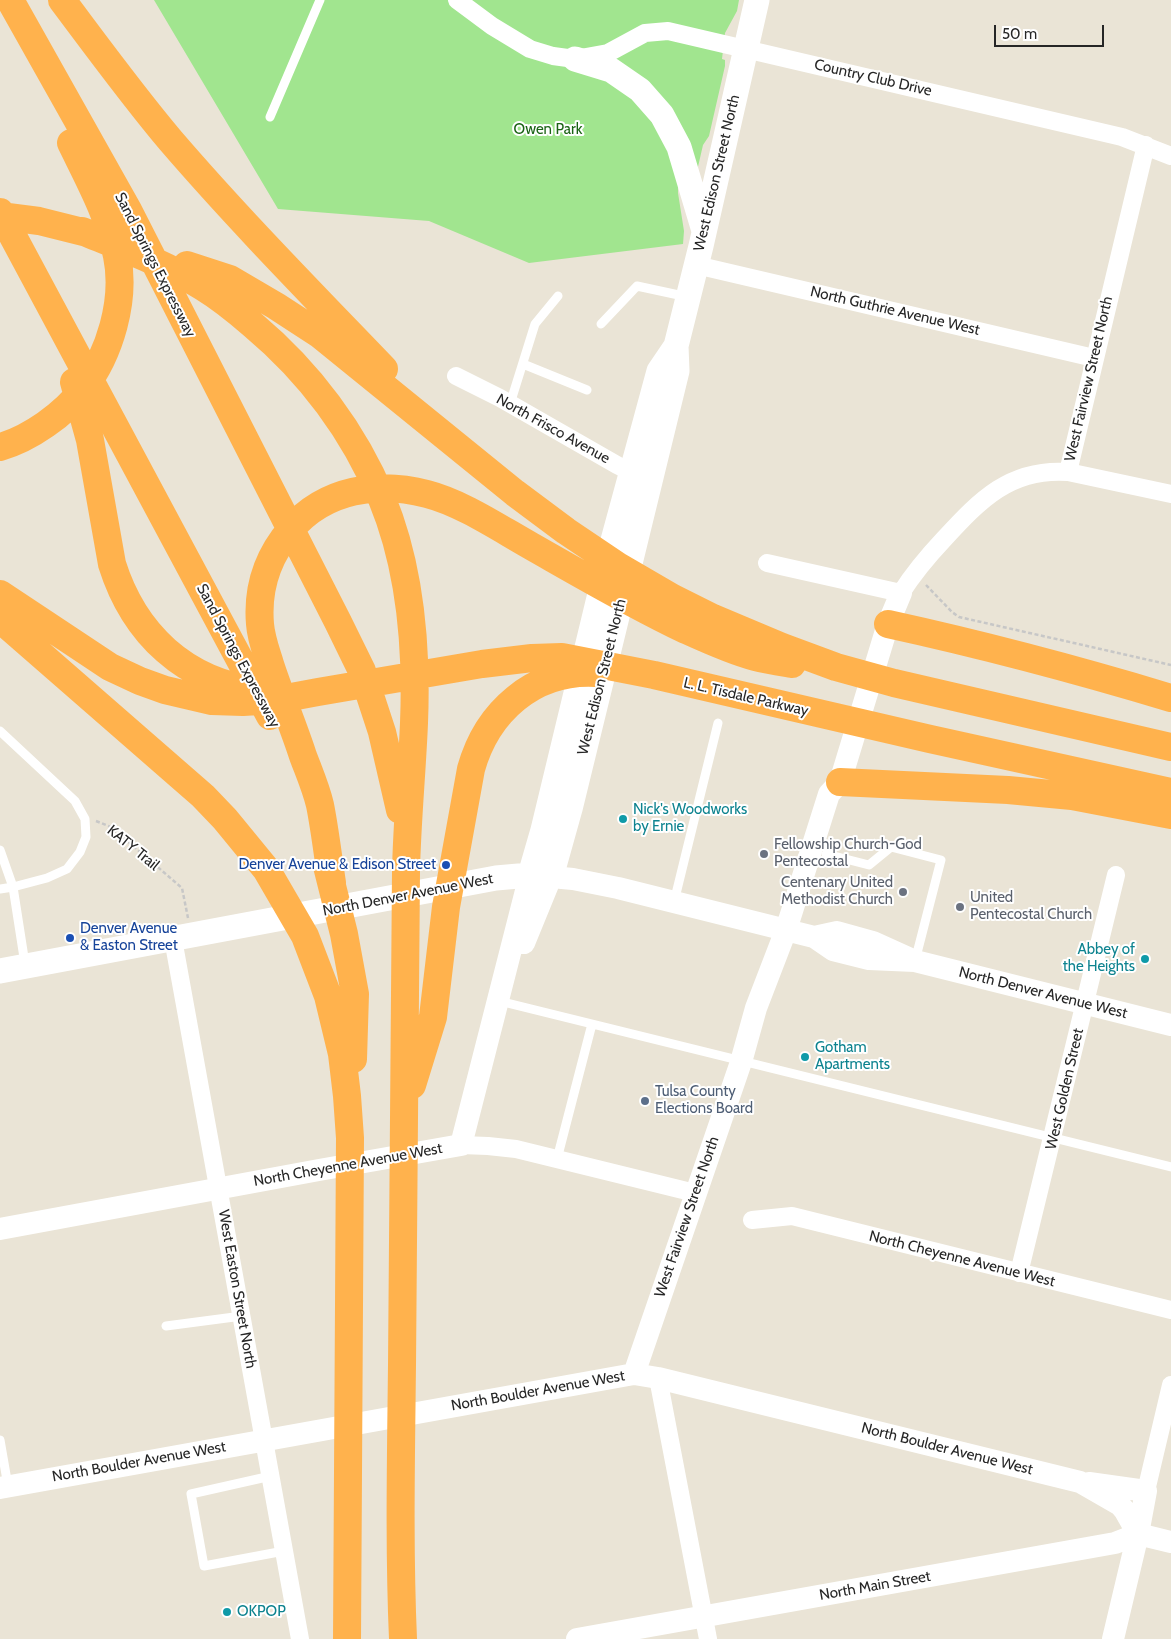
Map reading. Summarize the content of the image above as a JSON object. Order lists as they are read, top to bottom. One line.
{"streets":{"highway":["Sand Springs Expressway","L. L. Tisdale Parkway"],"main road":["West Edison Street North","North Denver Avenue West"],"street":["Country Club Drive","North Guthrie Avenue West","West Fairview Street North","North Frisco Avenue","West Golden Street","North Cheyenne Avenue West","West Easton Street North","North Boulder Avenue West","North Main Street"],"path":["KATY Trail"]},"crossings":[["Country Club Drive","West Edison Street North"],["Country Club Drive","West Fairview Street North"],["West Edison Street North","North Guthrie Avenue West"],["West Edison Street North","North Frisco Avenue"],["West Edison Street North","North Denver Avenue West"],["West Edison Street North","North Cheyenne Avenue West"],["North Guthrie Avenue West","West Fairview Street North"],["West Fairview Street North","North Denver Avenue West"],["West Fairview Street North","North Cheyenne Avenue West"],["West Fairview Street North","North Boulder Avenue West"],["North Denver Avenue West","West Golden Street"],["North Denver Avenue West","West Easton Street North"],["West Golden Street","North Cheyenne Avenue West"],["North Cheyenne Avenue West","West Easton Street North"],["West Easton Street North","North Boulder Avenue West"],["North Boulder Avenue West","North Main Street"]],"parks":["Owen Park"],"places":["Nick's Woodworks by Ernie","Fellowship Church-God Pentecostal","Denver Avenue & Edison Street","Centenary United Methodist Church","United Pentecostal Church","Denver Avenue & Easton Street","Abbey of the Heights","Gotham Apartments","Tulsa County Elections Board","OKPOP"],"scale_bar":"50 m"}
